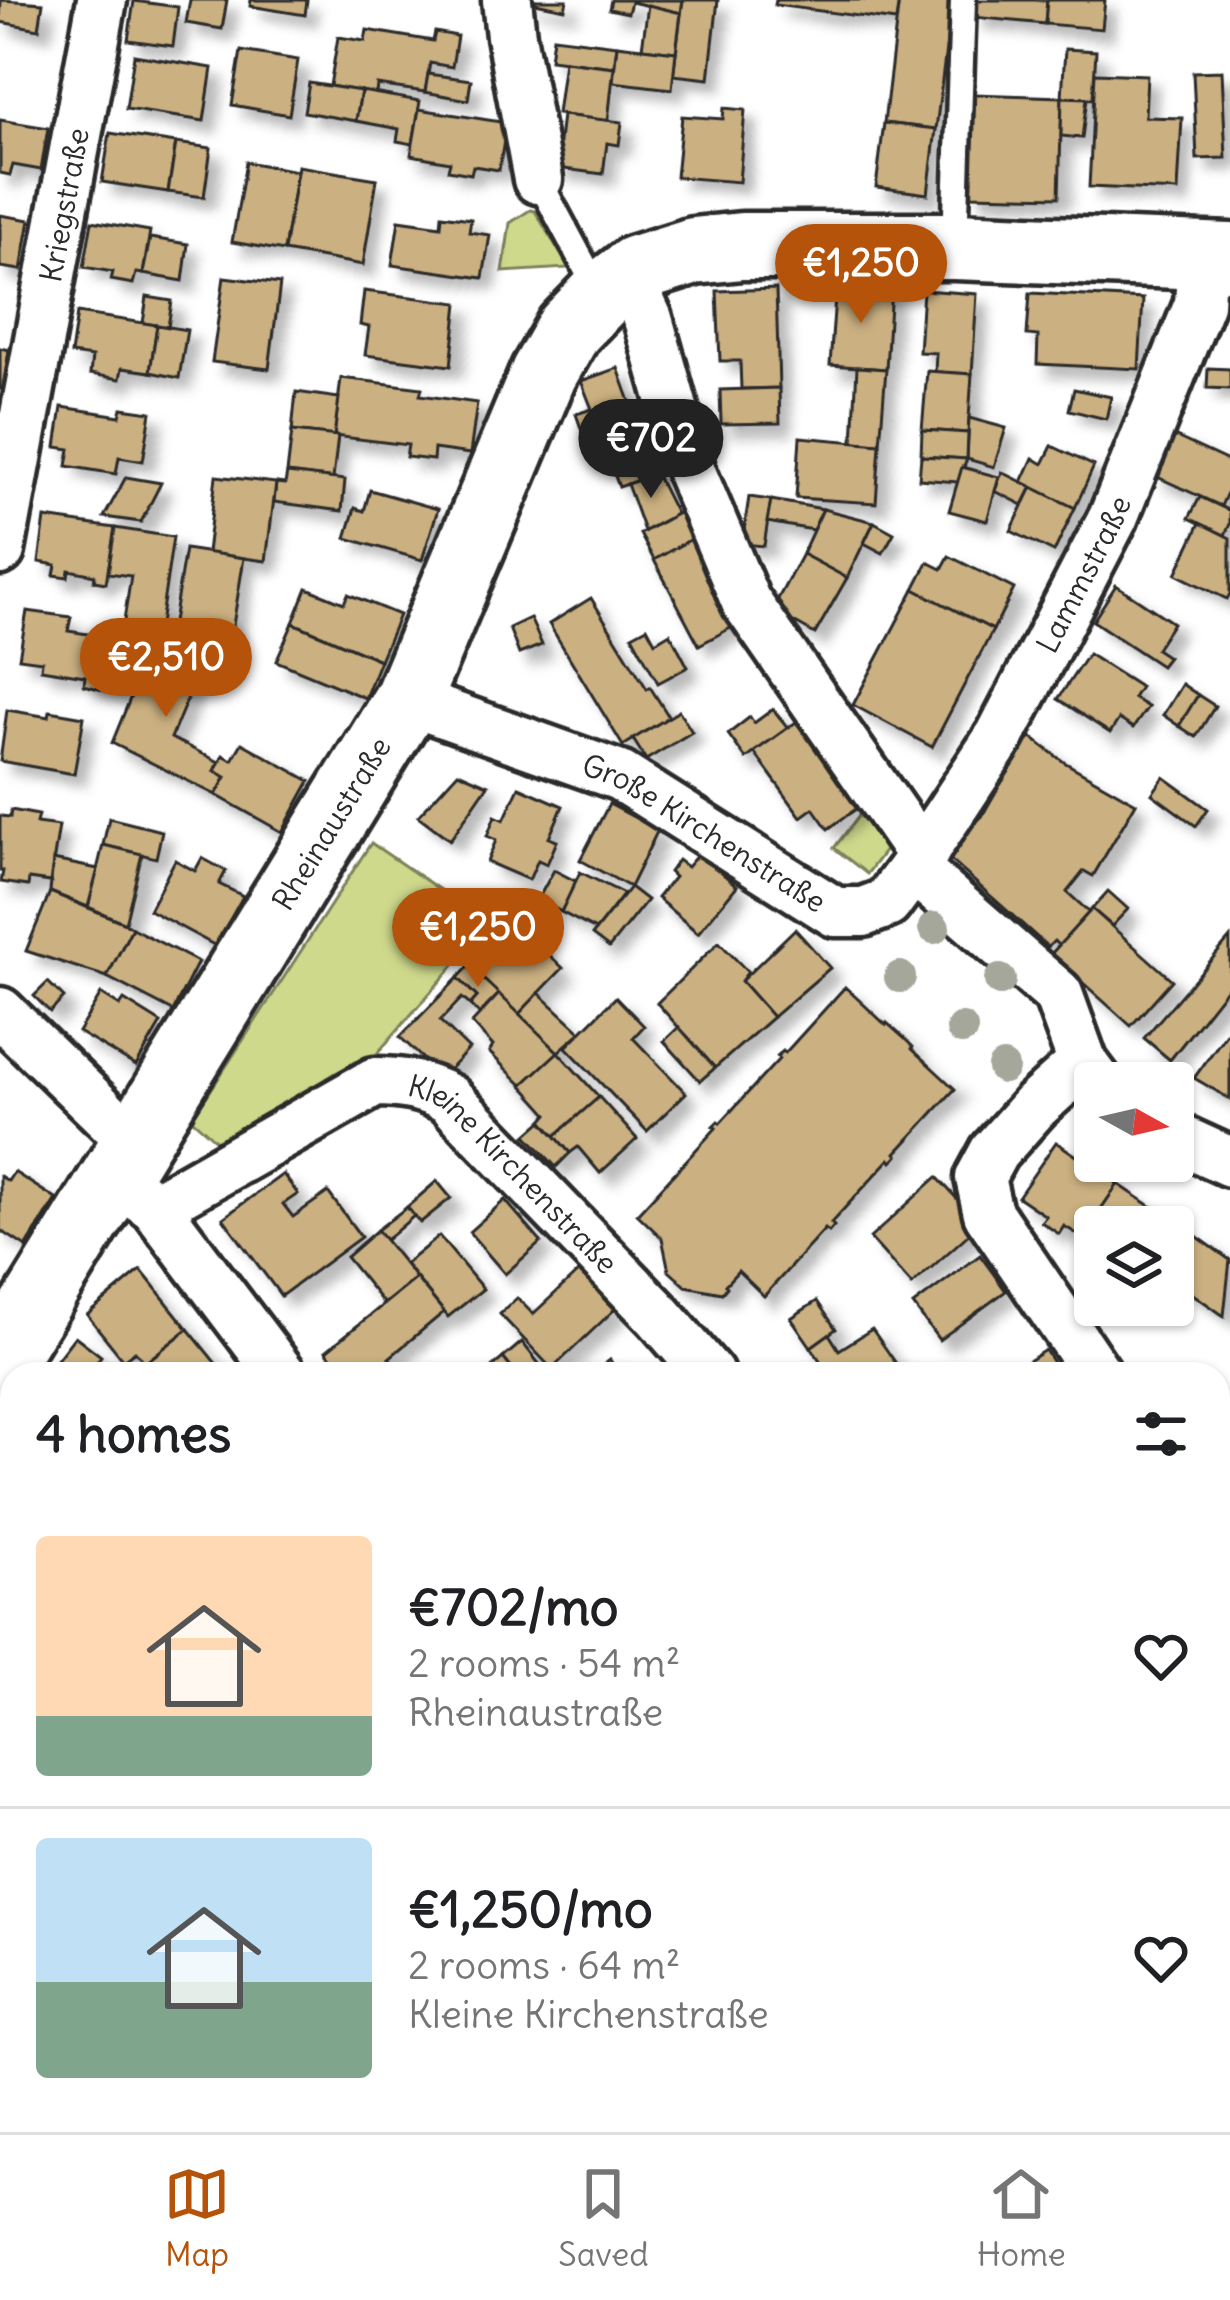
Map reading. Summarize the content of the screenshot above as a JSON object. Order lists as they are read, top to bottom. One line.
{"streets":{"street":["Kriegstraße","Lammstraße","Rheinaustraße","Große Kirchenstraße","Kleine Kirchenstraße"]},"crossings":[["Lammstraße","Rheinaustraße"],["Lammstraße","Große Kirchenstraße"],["Rheinaustraße","Große Kirchenstraße"],["Rheinaustraße","Kleine Kirchenstraße"]],"north":"right","page":{"price":["€1,250","€702","€2,510","€1,250"],"heading":"4 homes","list":[{"name":"€702/mo","note":"2 rooms · 54 m² · Rheinaustraße"},{"name":"€1,250/mo","note":"2 rooms · 64 m² · Kleine Kirchenstraße"}],"tabs":["Map","Saved","Home"]}}
